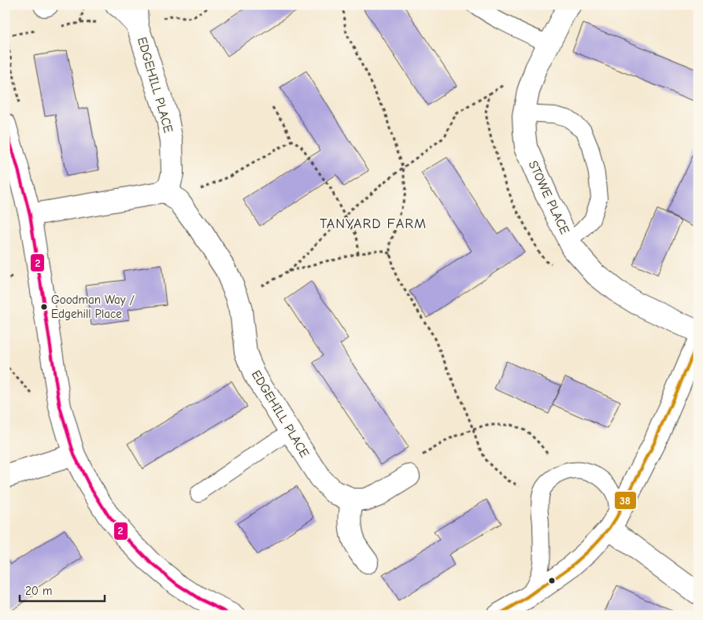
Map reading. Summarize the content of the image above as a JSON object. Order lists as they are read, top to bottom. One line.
{"streets":{"street":["EDGEHILL PLACE","STOWE PLACE"]},"districts":["TANYARD FARM"],"places":["Goodman Way / Edgehill Place"],"lines":["transit line 2","transit line 38"],"scale_bar":"20 m"}
